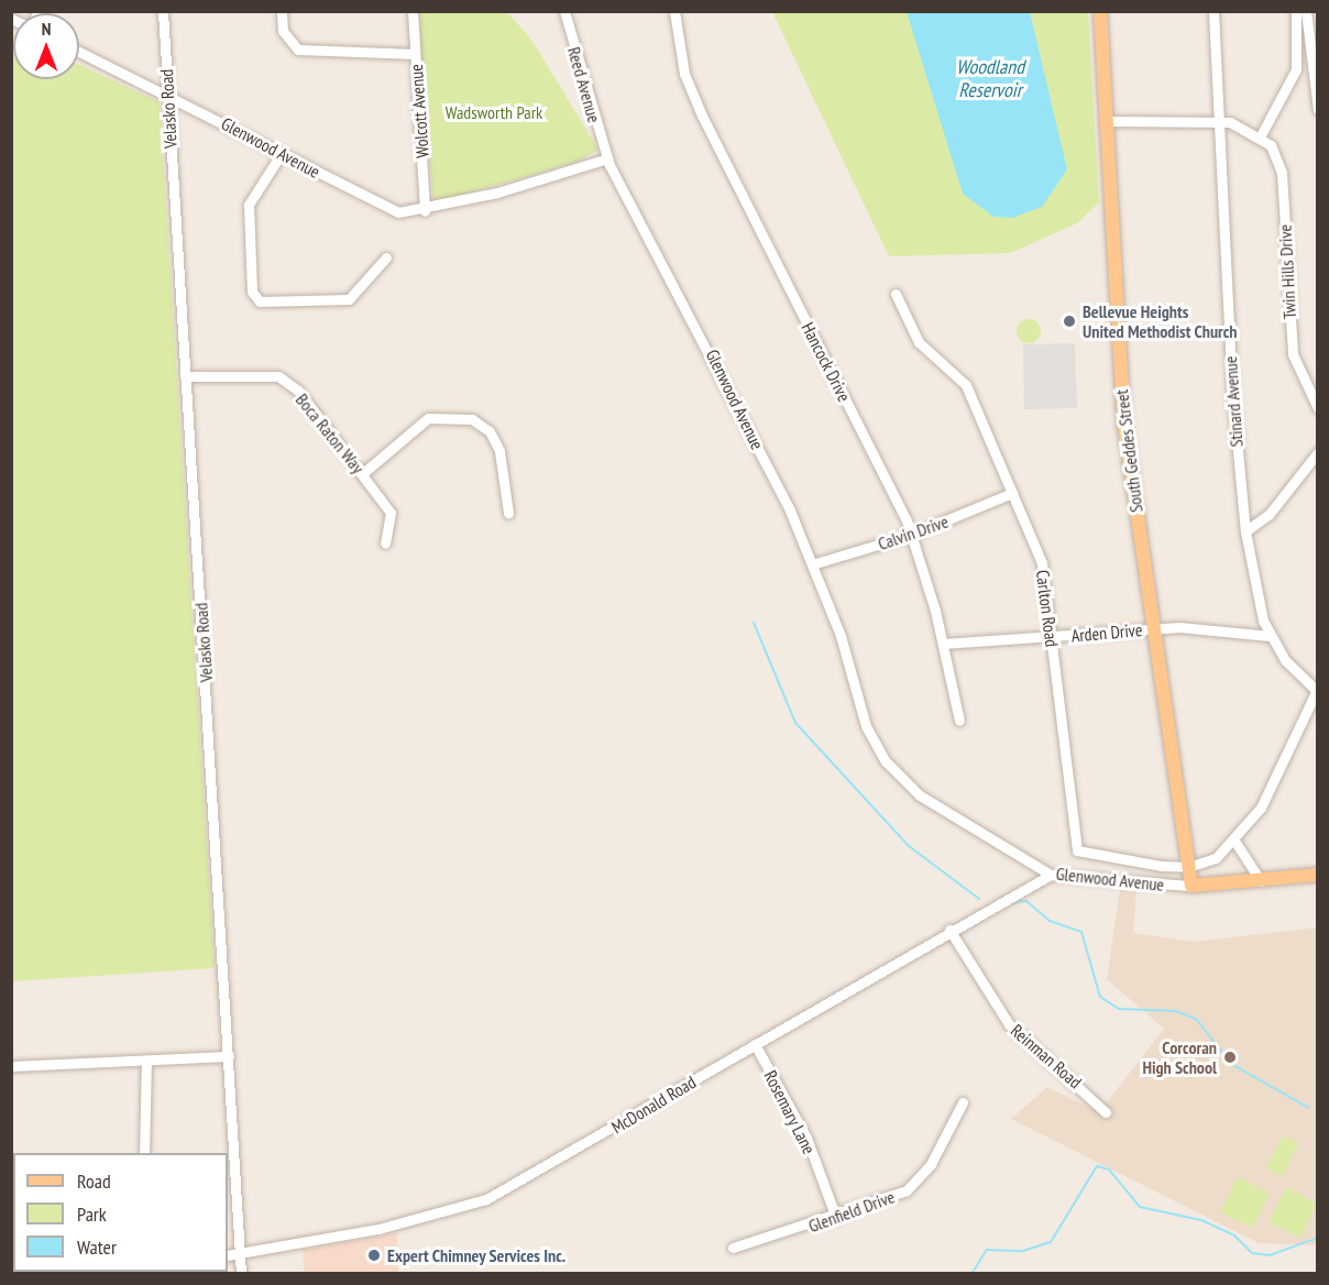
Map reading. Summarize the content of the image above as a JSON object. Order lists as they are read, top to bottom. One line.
{"streets":{"main road":["Glenwood Avenue","South Geddes Street"],"street":["Reed Avenue","Velasko Road","Wolcott Avenue","Twin Hills Drive","Hancock Drive","Stinard Avenue","Boca Raton Way","Calvin Drive","Carlton Road","Arden Drive","Reinman Road","McDonald Road","Rosemary Lane","Glenfield Drive"]},"crossings":[["Reed Avenue","Glenwood Avenue"],["Velasko Road","Glenwood Avenue"],["Velasko Road","Boca Raton Way"],["Velasko Road","McDonald Road"],["Wolcott Avenue","Glenwood Avenue"],["Glenwood Avenue","South Geddes Street"],["Glenwood Avenue","Calvin Drive"],["Glenwood Avenue","McDonald Road"],["Hancock Drive","Calvin Drive"],["Hancock Drive","Arden Drive"],["Stinard Avenue","Arden Drive"],["South Geddes Street","Carlton Road"],["South Geddes Street","Arden Drive"],["Calvin Drive","Carlton Road"],["Carlton Road","Arden Drive"],["Reinman Road","McDonald Road"],["McDonald Road","Rosemary Lane"],["Rosemary Lane","Glenfield Drive"]],"water":["Woodland Reservoir"],"parks":["Wadsworth Park"],"places":["Bellevue Heights United Methodist Church","Corcoran High School","Expert Chimney Services Inc."],"legend":["Road","Park","Water"],"north":"top"}
